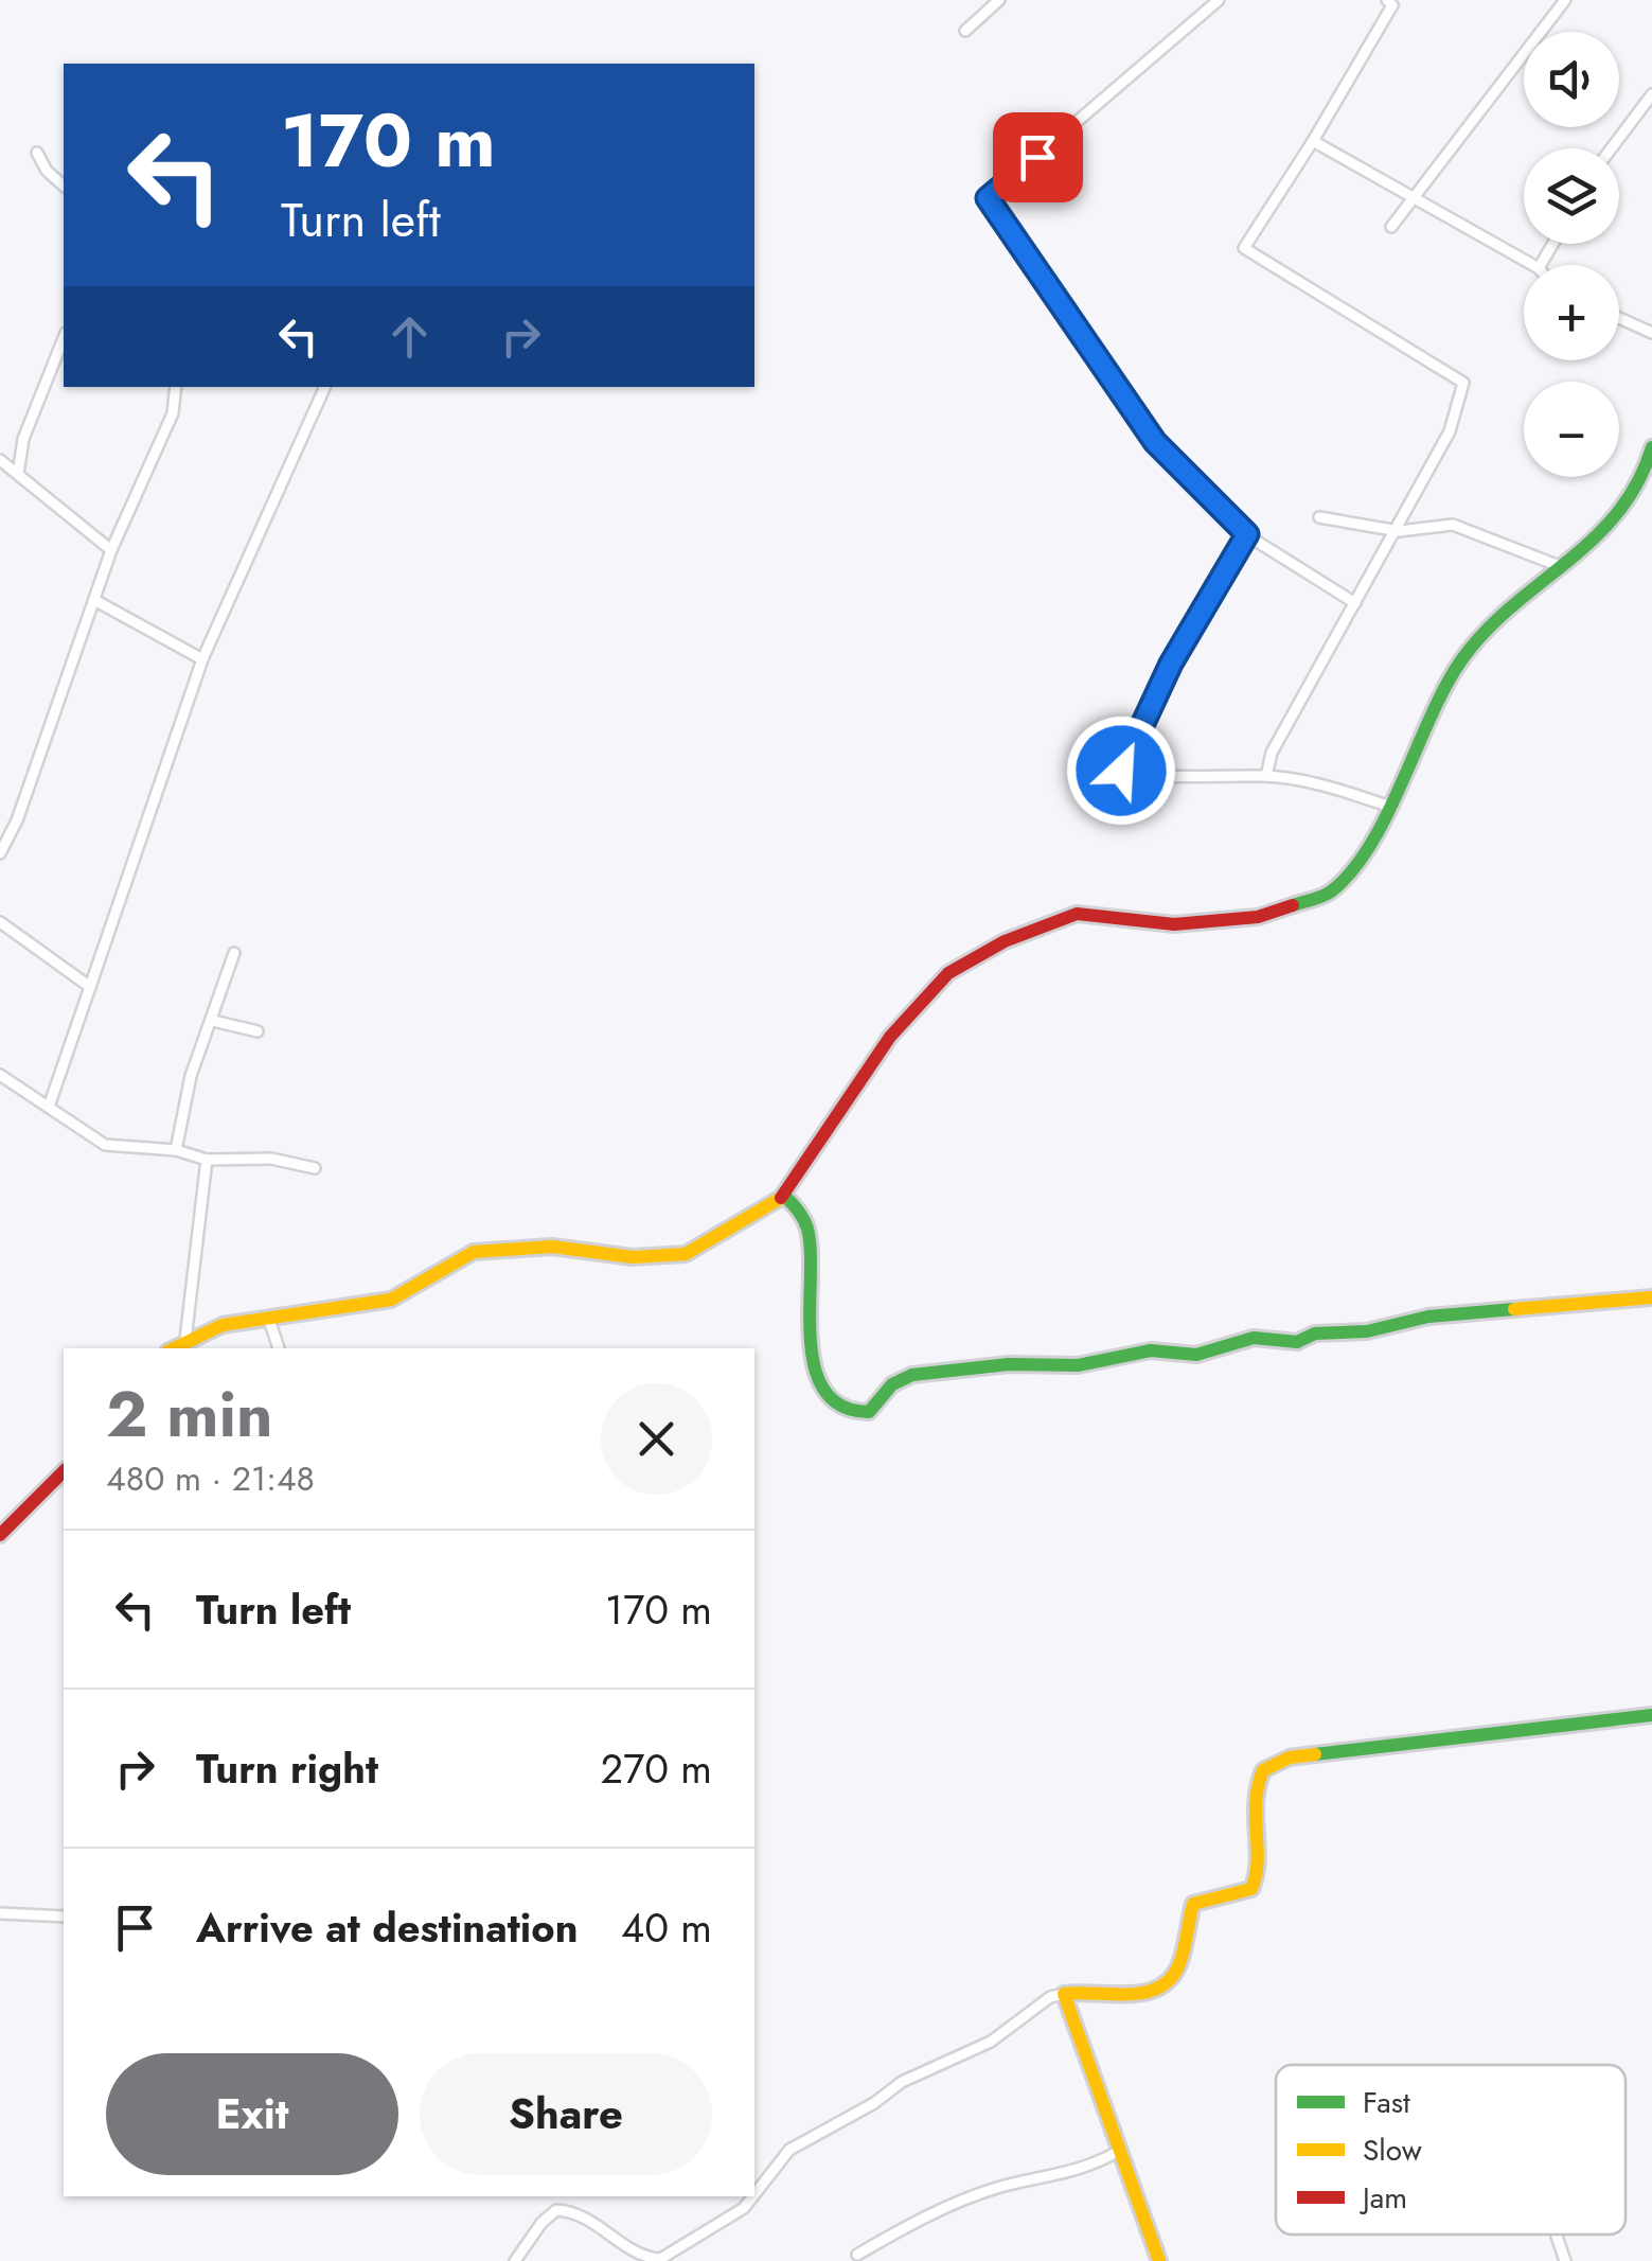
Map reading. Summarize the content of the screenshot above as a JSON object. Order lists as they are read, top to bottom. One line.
{"legend":["Fast","Slow","Jam"],"page":{"map_buttons":["+","−"],"turn":["170 m","Turn left"],"heading":["2 min","480 m · 21:48"],"list":[{"name":"Turn left","value":"170 m"},{"name":"Turn right","value":"270 m"},{"name":"Arrive at destination","value":"40 m"}],"buttons":["Exit","Share"]}}
